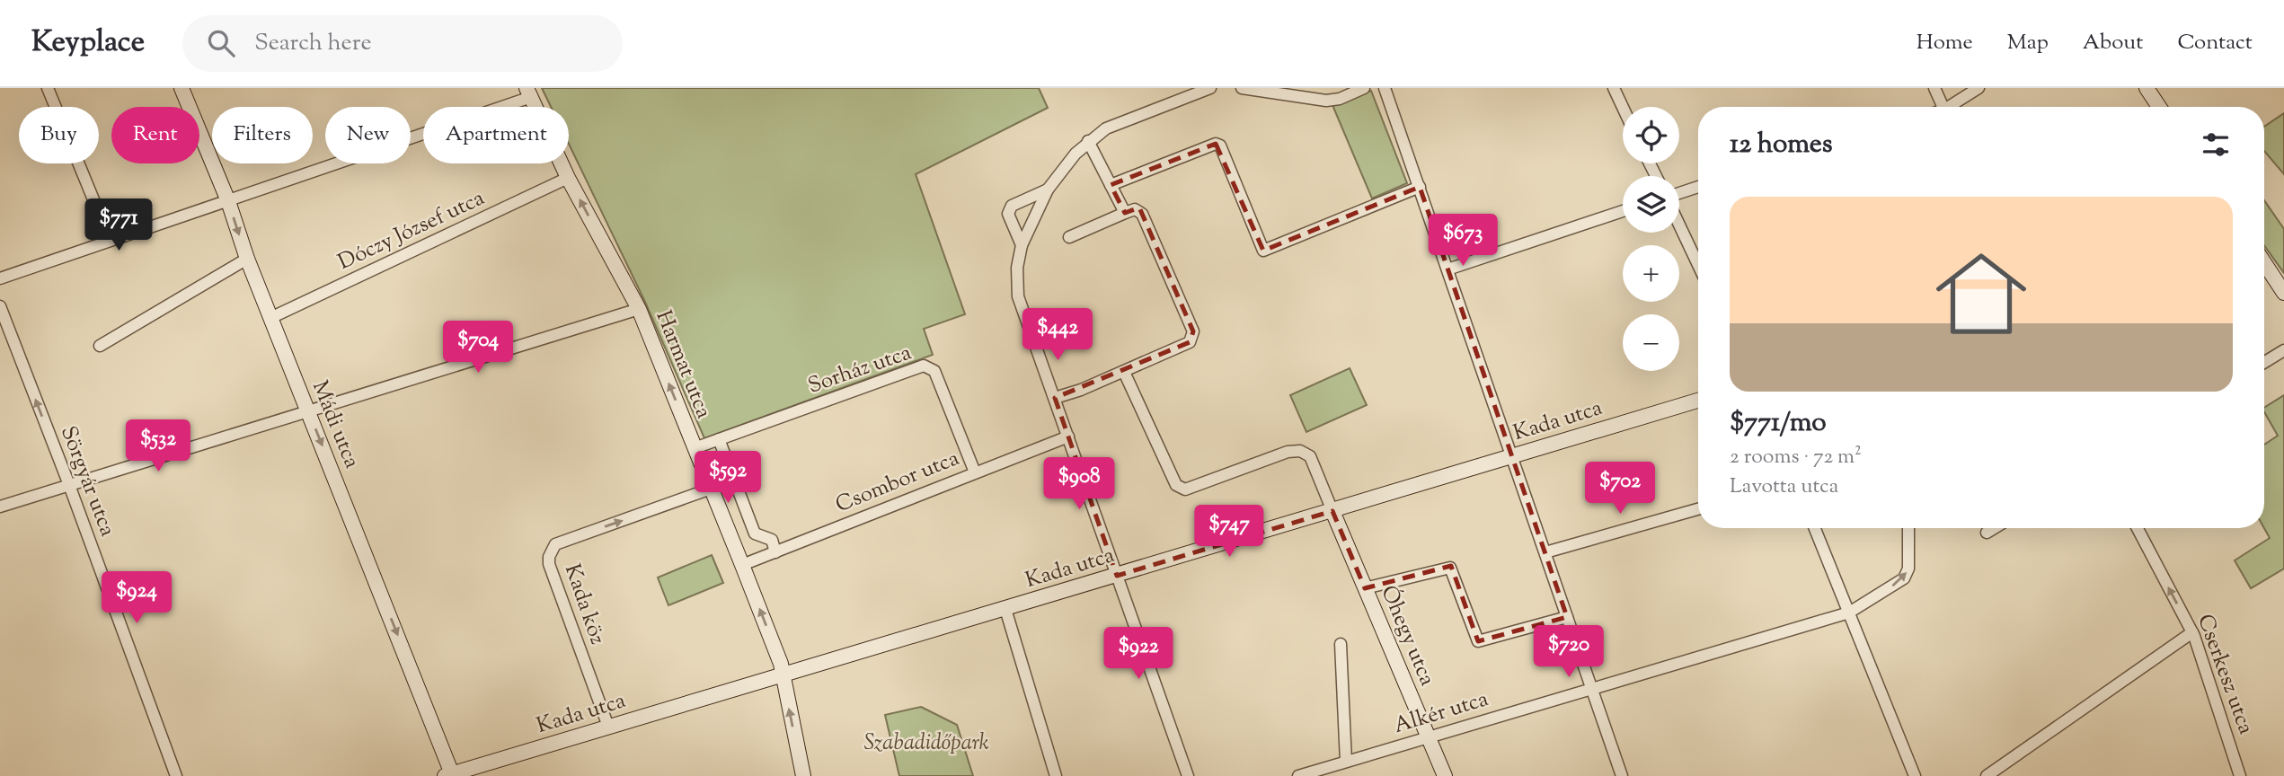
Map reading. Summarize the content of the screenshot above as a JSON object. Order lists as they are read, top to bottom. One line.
{"streets":{"street":["Dóczy József utca","Harmat utca","Sorház utca","Kada utca","Mádi utca","Sörgyár utca","Csombor utca","Kada köz","Óhegy utca","Cserkesz utca","Alkér utca"]},"crossings":[["Dóczy József utca","Harmat utca"],["Dóczy József utca","Mádi utca"],["Harmat utca","Sorház utca"],["Harmat utca","Kada utca"],["Harmat utca","Csombor utca"],["Harmat utca","Kada köz"],["Sorház utca","Csombor utca"],["Kada utca","Mádi utca"],["Kada utca","Kada köz"],["Kada utca","Óhegy utca"],["Óhegy utca","Alkér utca"]],"one_way":["Harmat utca","Mádi utca","Sörgyár utca","Cserkesz utca"],"parks":["Szabadidőpark"],"page":{"header":"Keyplace","search":"Search here","nav":["Home","Map","About","Contact"],"map_buttons":["+","−"],"chip":["Buy","Rent","Filters","New","Apartment"],"heading":"12 homes","list":[{"name":"$771/mo","note":"2 rooms · 72 m² · Lavotta utca"}],"price":["$771","$673","$442","$704","$532","$592","$908","$702","$747","$924","$720","$922"]}}
